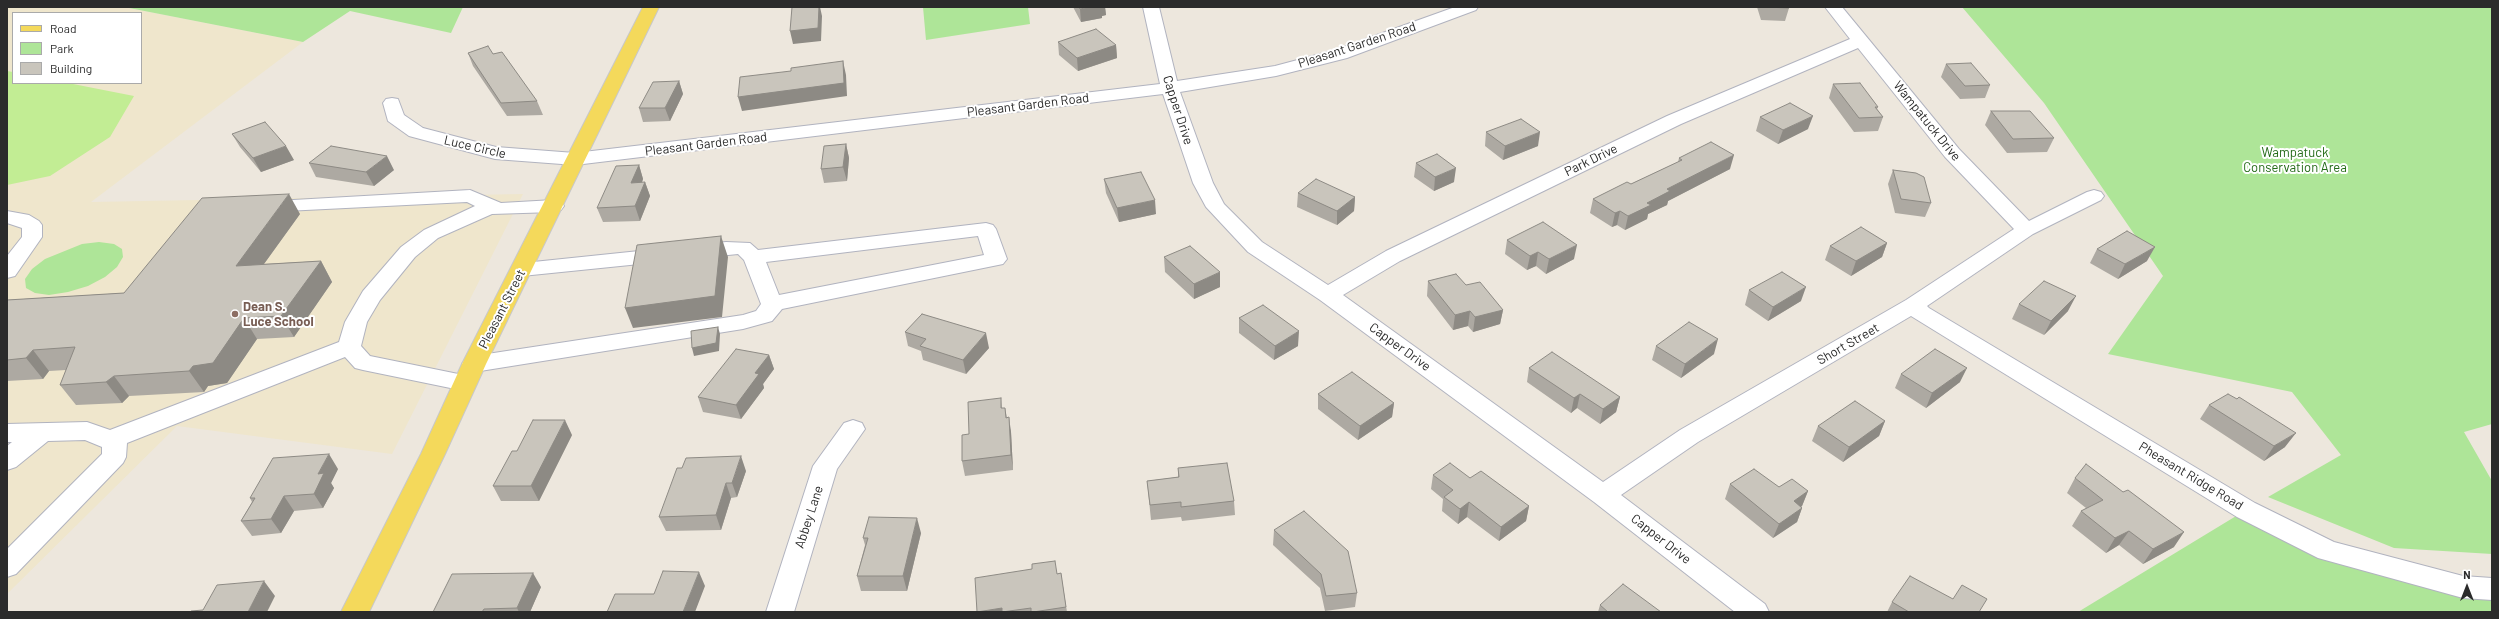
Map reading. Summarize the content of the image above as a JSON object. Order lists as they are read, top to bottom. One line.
{"streets":{"main road":["Pleasant Street"],"street":["Pleasant Garden Road","Capper Drive","Wampatuck Drive","Luce Circle","Park Drive","Short Street","Pheasant Ridge Road","Abbey Lane"]},"crossings":[["Pleasant Garden Road","Capper Drive"],["Pleasant Garden Road","Luce Circle"],["Pleasant Garden Road","Pleasant Street"],["Capper Drive","Park Drive"],["Capper Drive","Short Street"],["Wampatuck Drive","Park Drive"],["Wampatuck Drive","Short Street"],["Luce Circle","Pleasant Street"],["Short Street","Pheasant Ridge Road"]],"parks":["Wampatuck Conservation Area"],"places":["Dean S. Luce School"],"legend":["Road","Park","Building"],"north":"top"}
